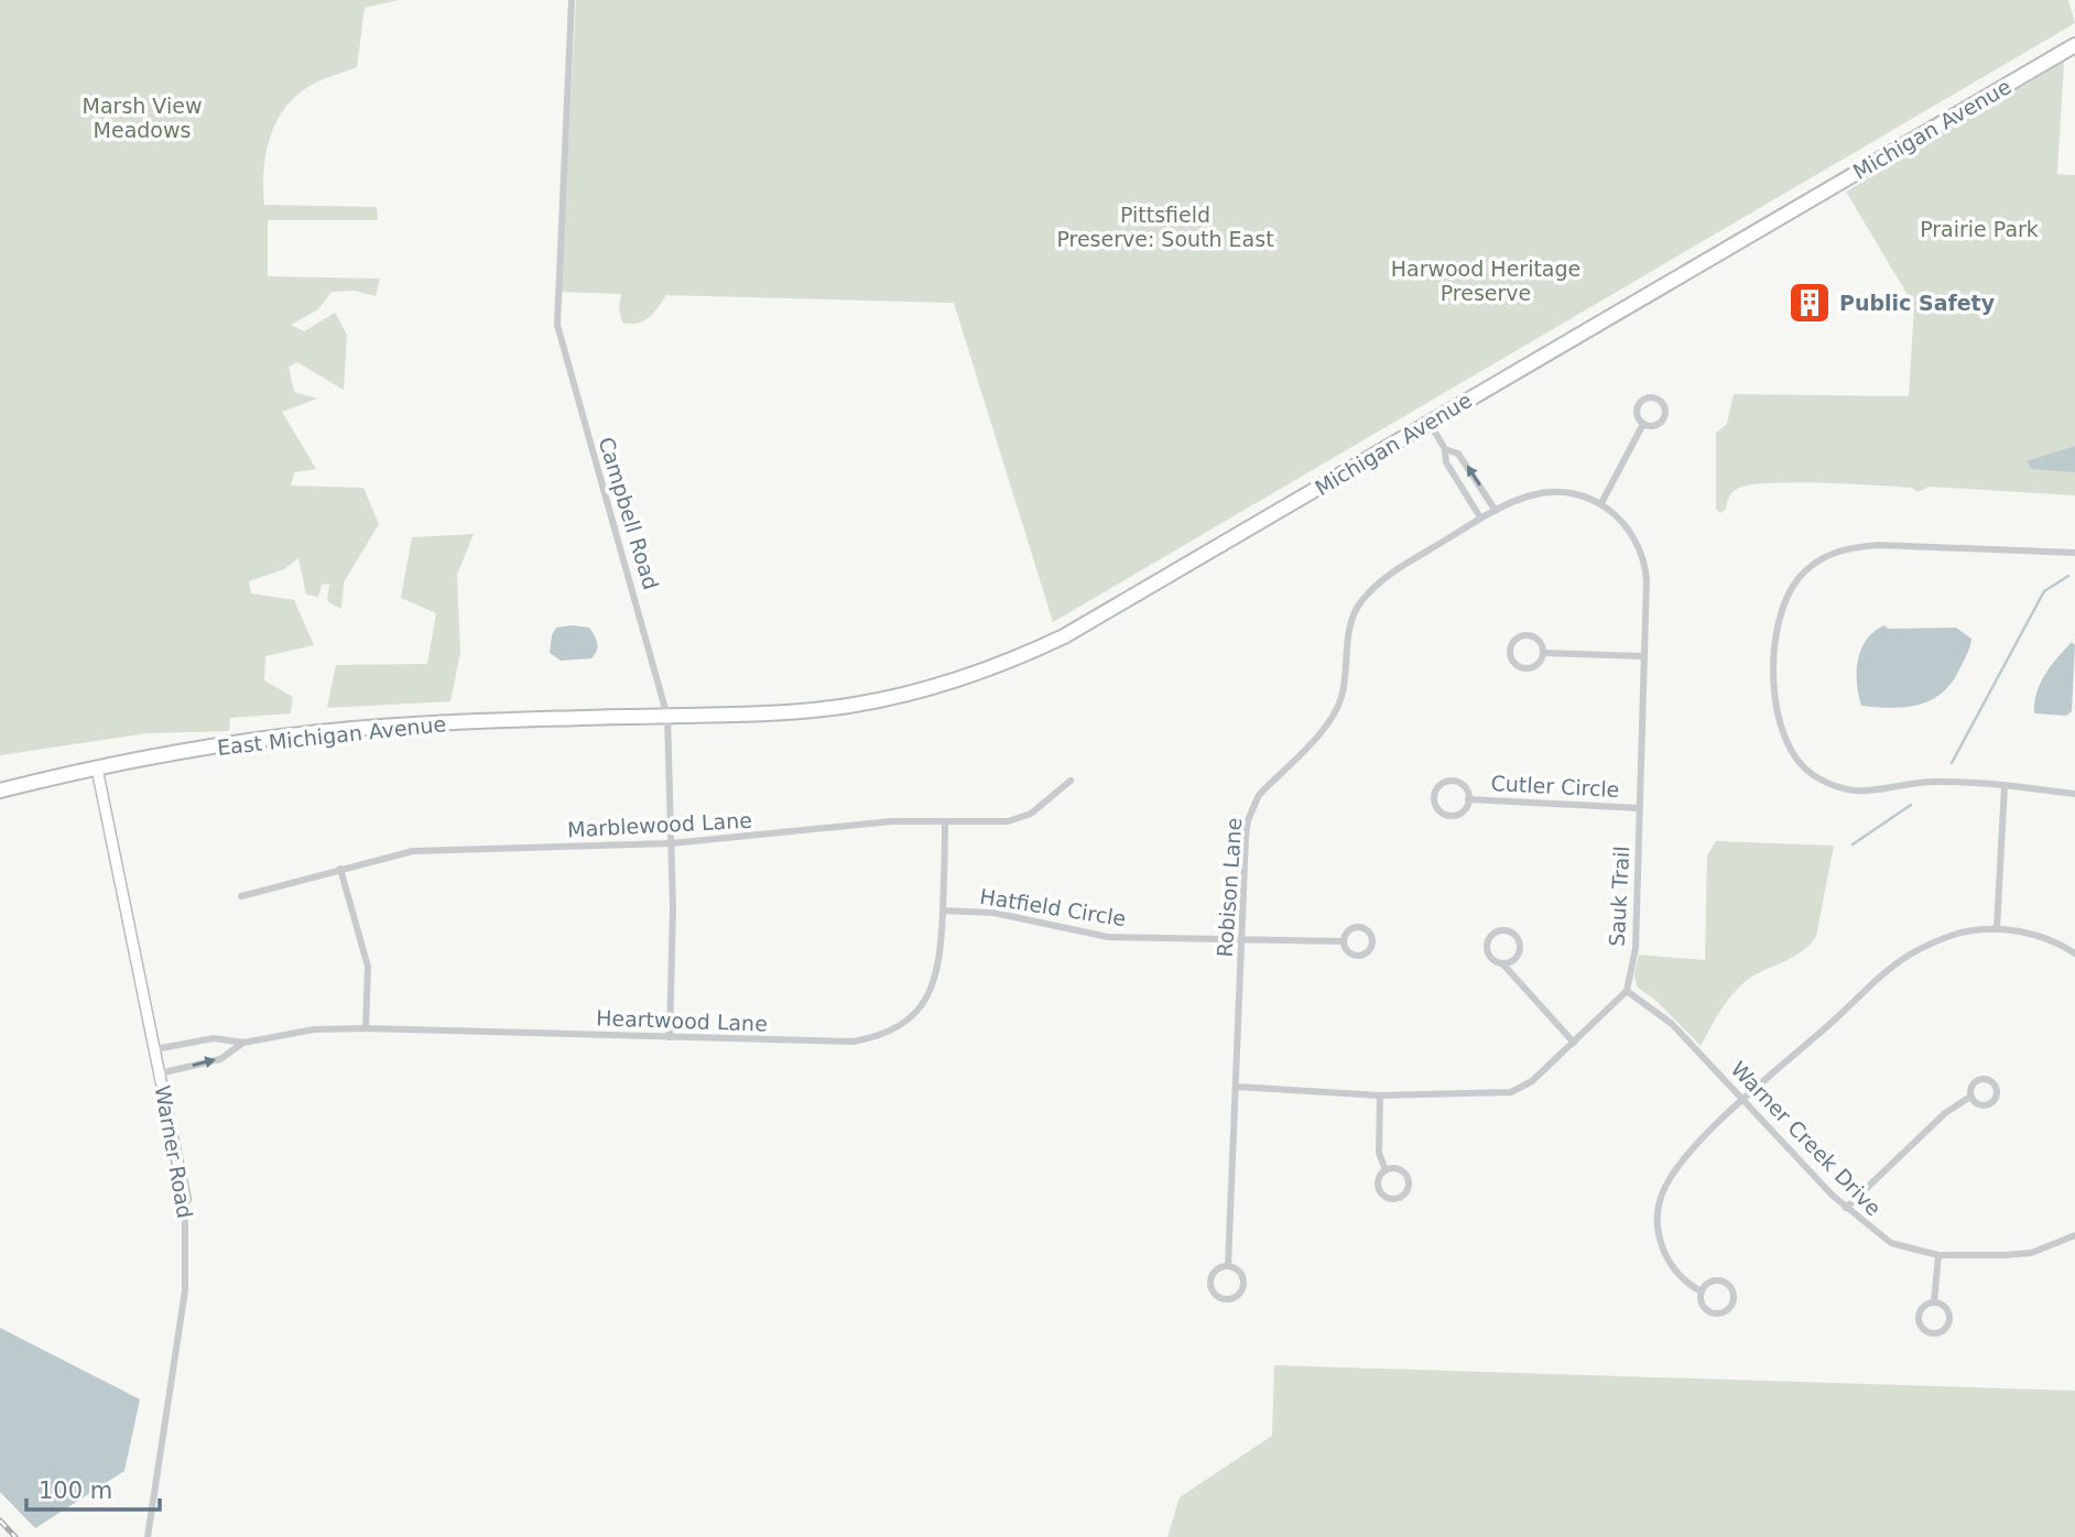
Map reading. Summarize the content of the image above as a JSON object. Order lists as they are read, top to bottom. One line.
{"streets":{"highway":["Michigan Avenue","East Michigan Avenue"],"street":["Campbell Road","Cutler Circle","Marblewood Lane","Robison Lane","Sauk Trail","Hatfield Circle","Heartwood Lane","Warner Creek Drive","Warner Road"]},"crossings":[["Michigan Avenue","Campbell Road"],["Michigan Avenue","East Michigan Avenue"],["Campbell Road","East Michigan Avenue"],["Campbell Road","Marblewood Lane"],["Campbell Road","Heartwood Lane"],["East Michigan Avenue","Warner Road"],["Cutler Circle","Sauk Trail"],["Marblewood Lane","Heartwood Lane"],["Robison Lane","Sauk Trail"],["Robison Lane","Hatfield Circle"],["Sauk Trail","Warner Creek Drive"],["Hatfield Circle","Heartwood Lane"],["Heartwood Lane","Warner Road"]],"parks":["Marsh View Meadows","Pittsfield Preserve: South East","Prairie Park","Harwood Heritage Preserve"],"places":{"building":["Public Safety"]},"scale_bar":"100 m"}
